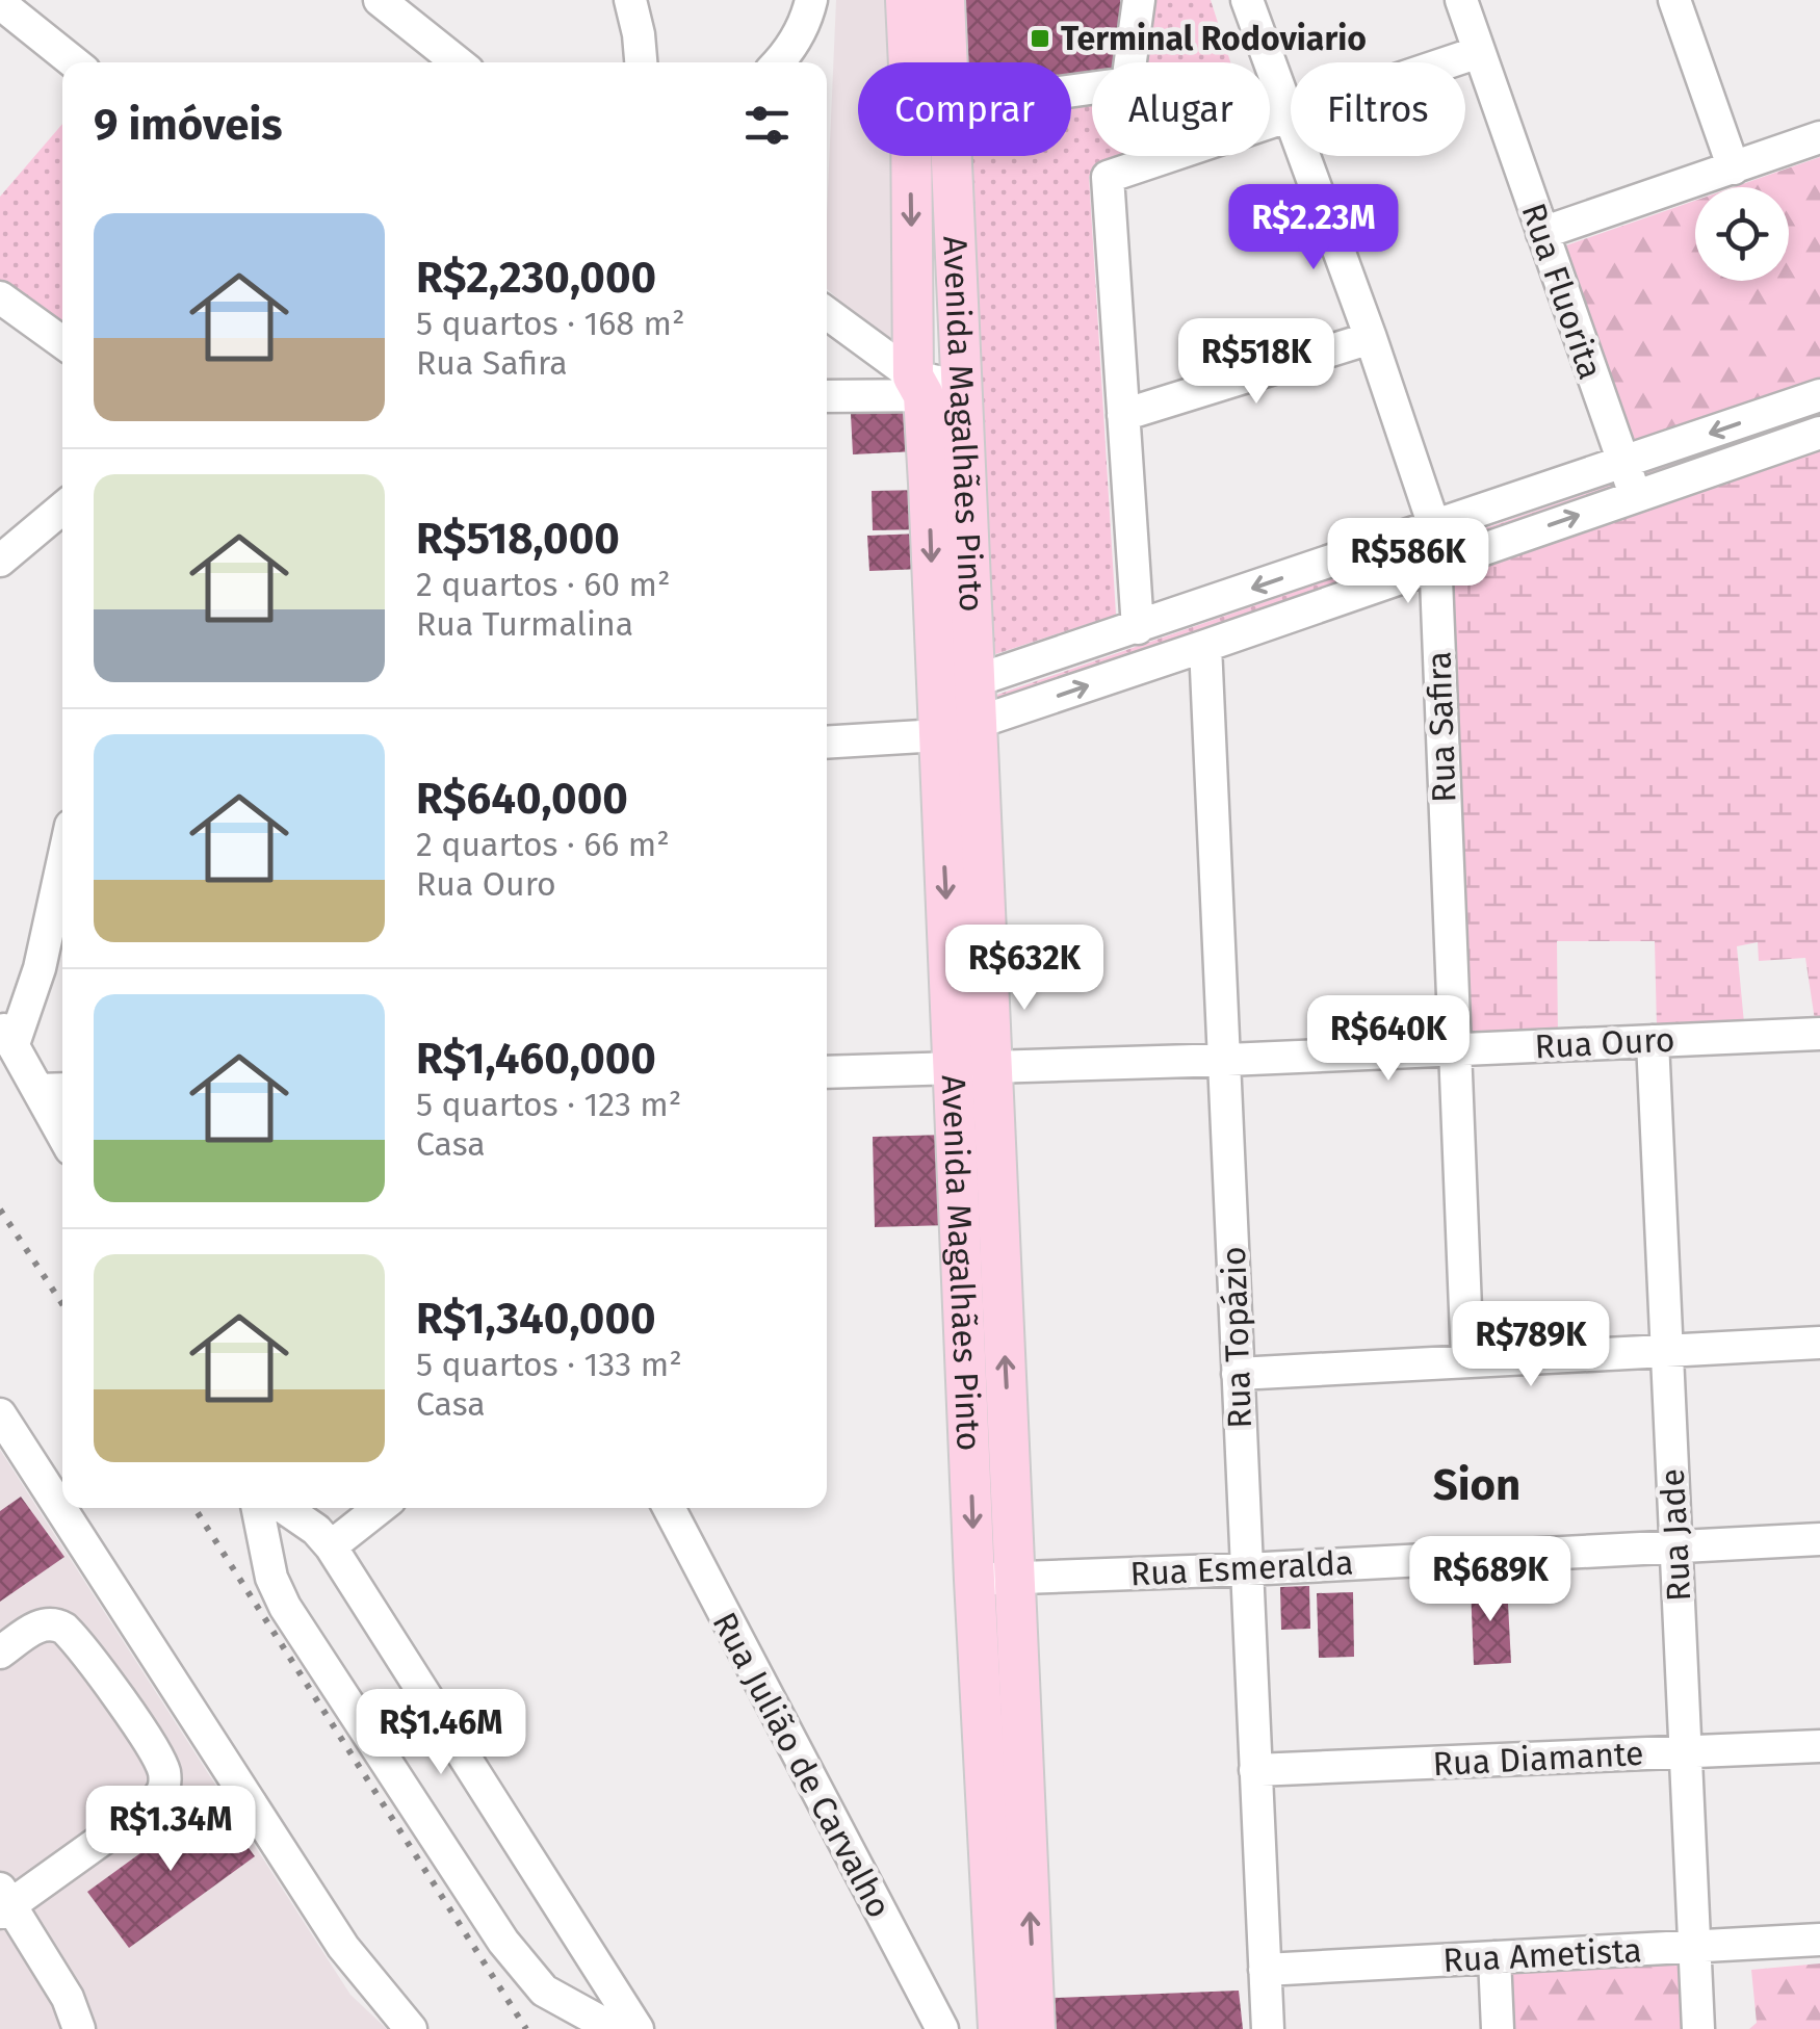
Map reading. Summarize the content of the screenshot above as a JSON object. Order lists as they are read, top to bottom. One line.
{"streets":{"main road":["Avenida Magalhães Pinto"],"street":["Rua Fluorita","Rua Safira","Rua Ouro","Rua Topázio","Rua Jade","Rua Esmeralda","Rua Diamante","Rua Julião de Carvalho","Rua Ametista"]},"crossings":[["Avenida Magalhães Pinto","Rua Ouro"],["Avenida Magalhães Pinto","Rua Esmeralda"],["Rua Safira","Rua Ouro"],["Rua Ouro","Rua Topázio"],["Rua Ouro","Rua Jade"],["Rua Topázio","Rua Esmeralda"],["Rua Topázio","Rua Diamante"],["Rua Topázio","Rua Ametista"],["Rua Jade","Rua Esmeralda"],["Rua Jade","Rua Diamante"],["Rua Jade","Rua Ametista"]],"districts":["Sion"],"places":{"transit":["Terminal Rodoviario"]},"page":{"chip":["Comprar","Alugar","Filtros"],"heading":"9 imóveis","price":["R$2.23M","R$518K","R$586K","R$632K","R$640K","R$789K","R$689K","R$1.46M","R$1.34M"],"list":[{"name":"R$2,230,000","note":"5 quartos · 168 m² · Rua Safira"},{"name":"R$518,000","note":"2 quartos · 60 m² · Rua Turmalina"},{"name":"R$640,000","note":"2 quartos · 66 m² · Rua Ouro"},{"name":"R$1,460,000","note":"5 quartos · 123 m² · Casa"},{"name":"R$1,340,000","note":"5 quartos · 133 m² · Casa"}]}}
